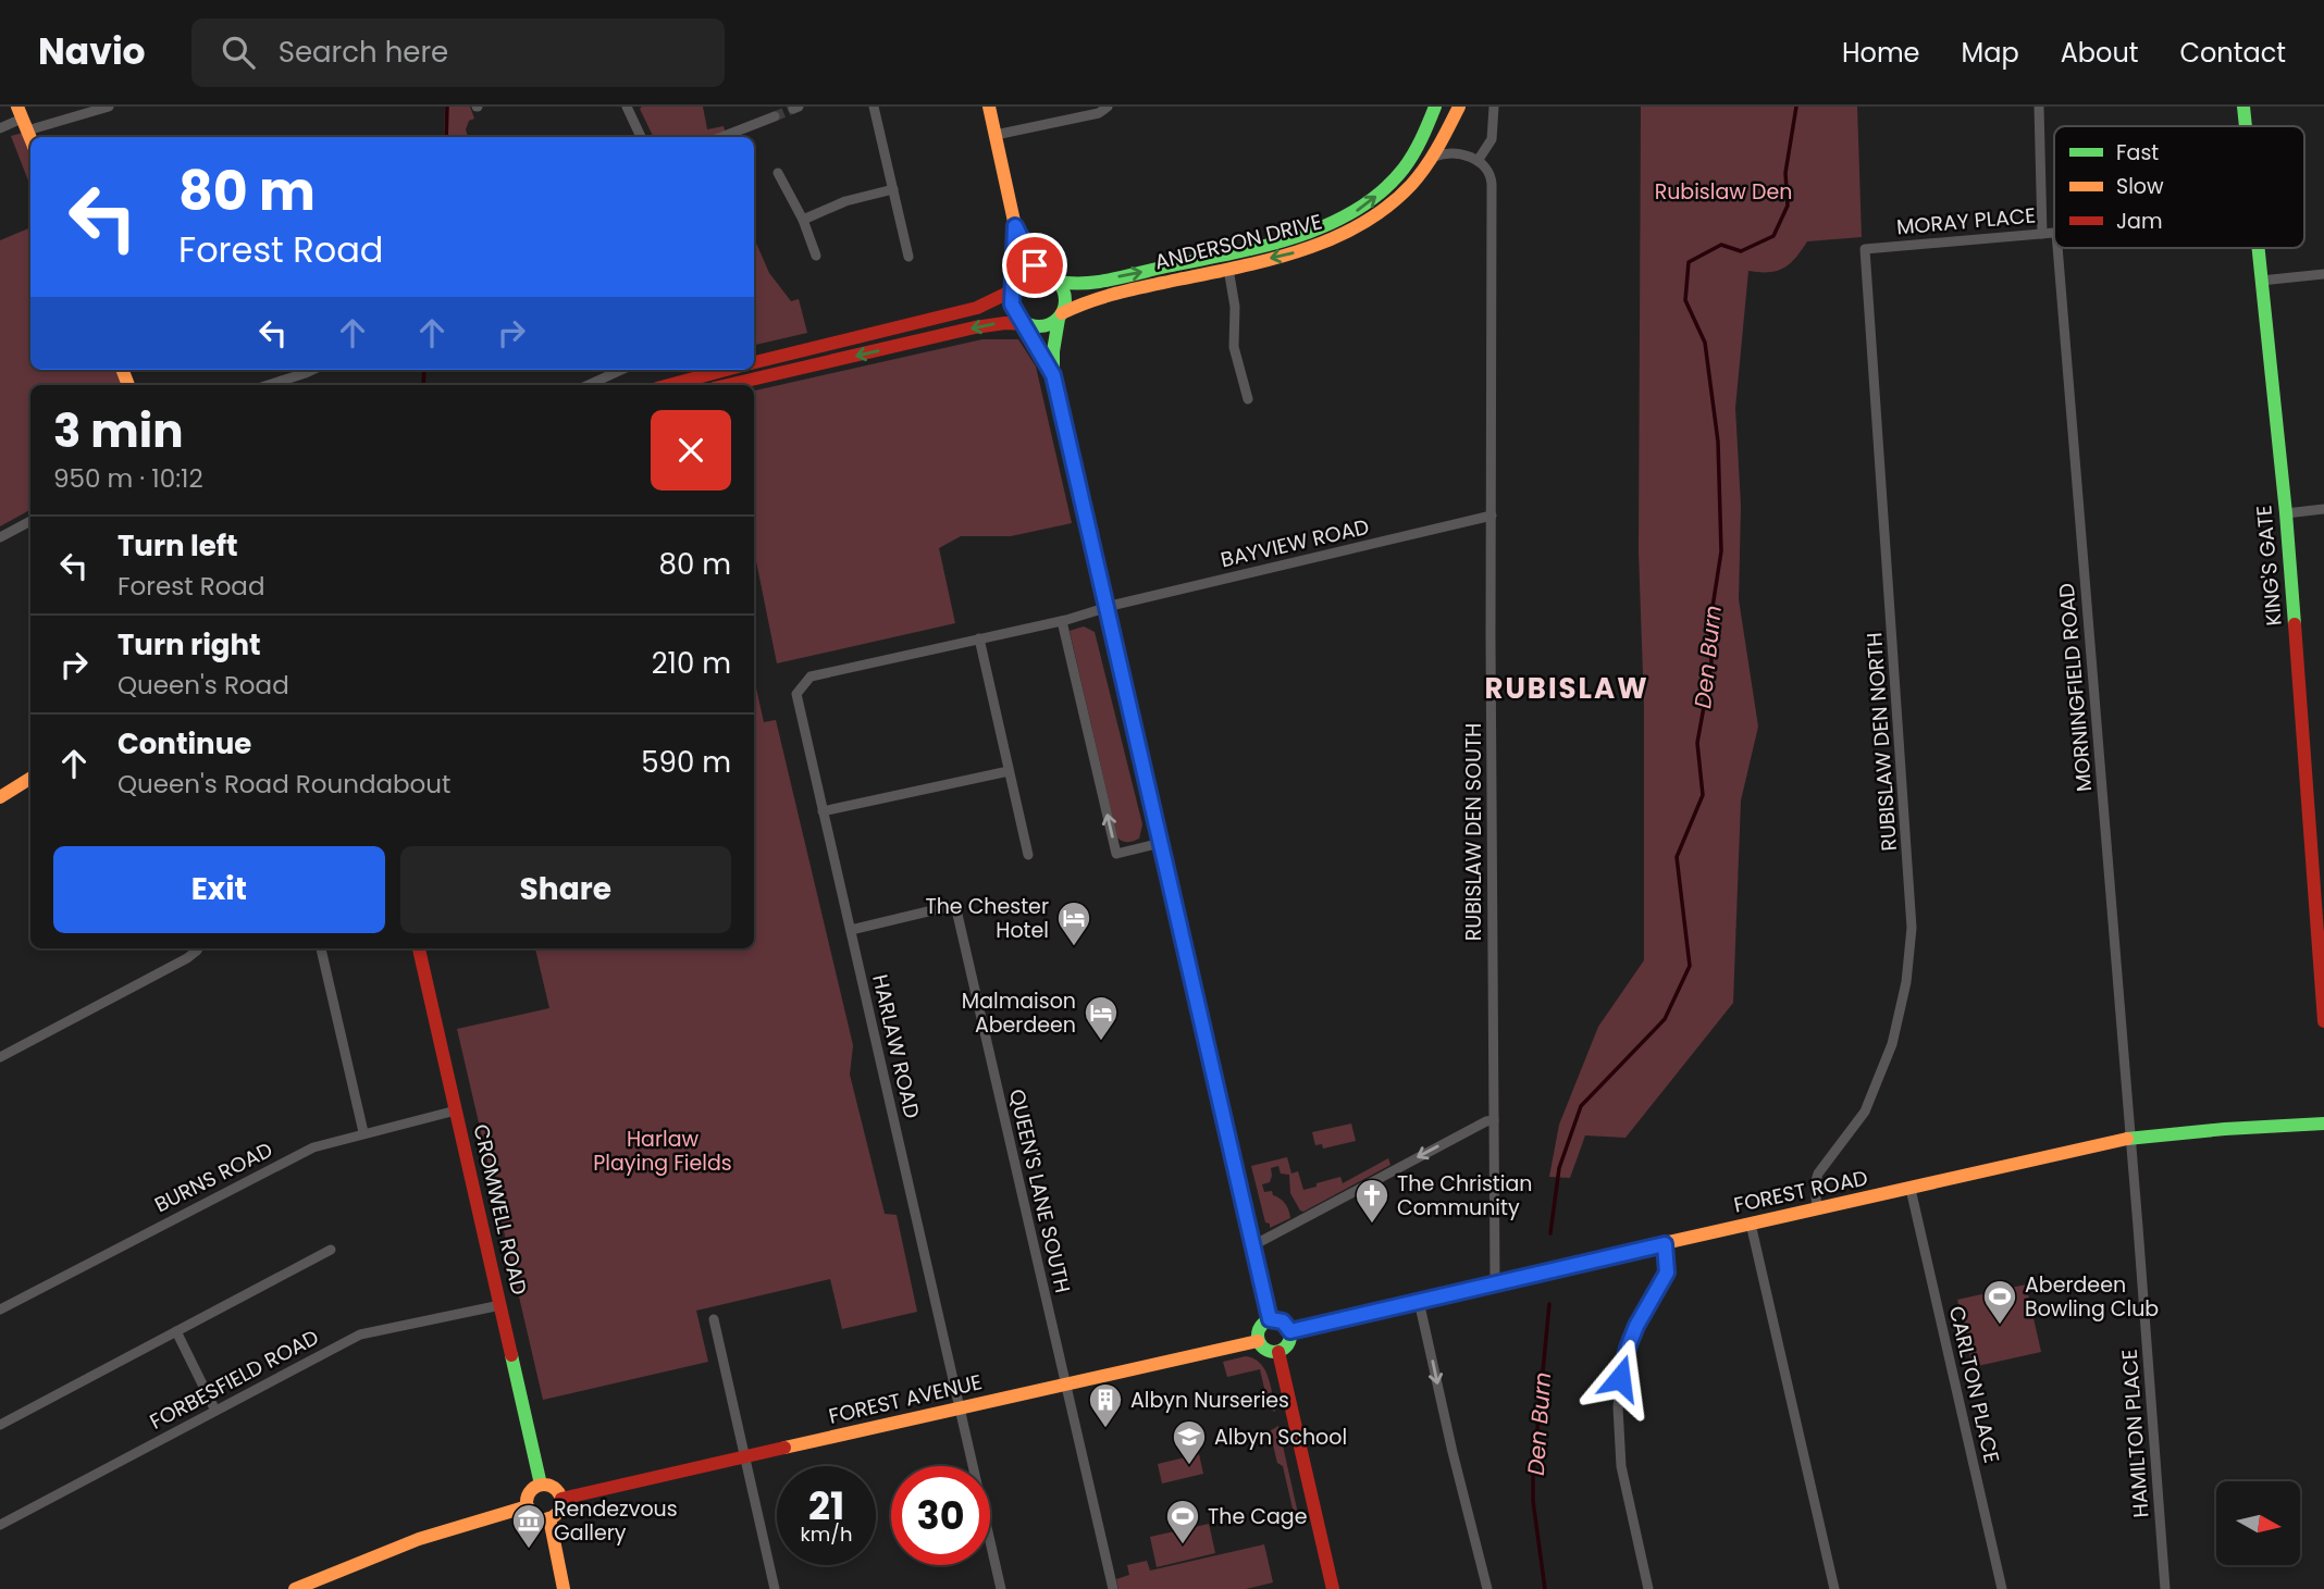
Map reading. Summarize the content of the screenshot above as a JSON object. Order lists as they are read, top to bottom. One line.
{"streets":{"street":["MORAY PLACE","ANDERSON DRIVE","BAYVIEW ROAD","KING'S GATE","MORNINGFIELD ROAD","RUBISLAW DEN NORTH","RUBISLAW DEN SOUTH","HARLAW ROAD","BURNS ROAD","QUEEN'S LANE SOUTH","FOREST ROAD","CROMWELL ROAD","FORBESFIELD ROAD","CARLTON PLACE","FOREST AVENUE","HAMILTON PLACE"]},"crossings":[["MORAY PLACE","RUBISLAW DEN NORTH"],["BAYVIEW ROAD","RUBISLAW DEN SOUTH"],["BAYVIEW ROAD","HARLAW ROAD"],["MORNINGFIELD ROAD","FOREST ROAD"],["MORNINGFIELD ROAD","HAMILTON PLACE"],["RUBISLAW DEN NORTH","FOREST ROAD"],["RUBISLAW DEN SOUTH","FOREST ROAD"],["HARLAW ROAD","QUEEN'S LANE SOUTH"],["HARLAW ROAD","FOREST AVENUE"],["BURNS ROAD","CROMWELL ROAD"],["QUEEN'S LANE SOUTH","FOREST AVENUE"],["FOREST ROAD","CARLTON PLACE"],["FOREST ROAD","FOREST AVENUE"],["FOREST ROAD","HAMILTON PLACE"],["CROMWELL ROAD","FORBESFIELD ROAD"],["CROMWELL ROAD","FOREST AVENUE"]],"districts":["RUBISLAW"],"water":["Den Burn"],"parks":["Rubislaw Den","Harlaw Playing Fields"],"places":{"hotel":["The Chester Hotel","Malmaison Aberdeen"],"church":["The Christian Community"],"sports":["Aberdeen Bowling Club","The Cage"],"building":["Albyn Nurseries"],"school or university":["Albyn School"],"museum":["Rendezvous Gallery"]},"legend":["Fast","Slow","Jam"],"north":"right","page":{"header":"Navio","search":"Search here","nav":["Home","Map","About","Contact"],"turn":["80 m","Forest Road"],"heading":["3 min","950 m · 10:12"],"list":[{"name":"Turn left","note":"Forest Road","value":"80 m"},{"name":"Turn right","note":"Queen's Road","value":"210 m"},{"name":"Continue","note":"Queen's Road Roundabout","value":"590 m"}],"buttons":["Exit","Share"],"speed":"21 km/h","limit":"30"}}
